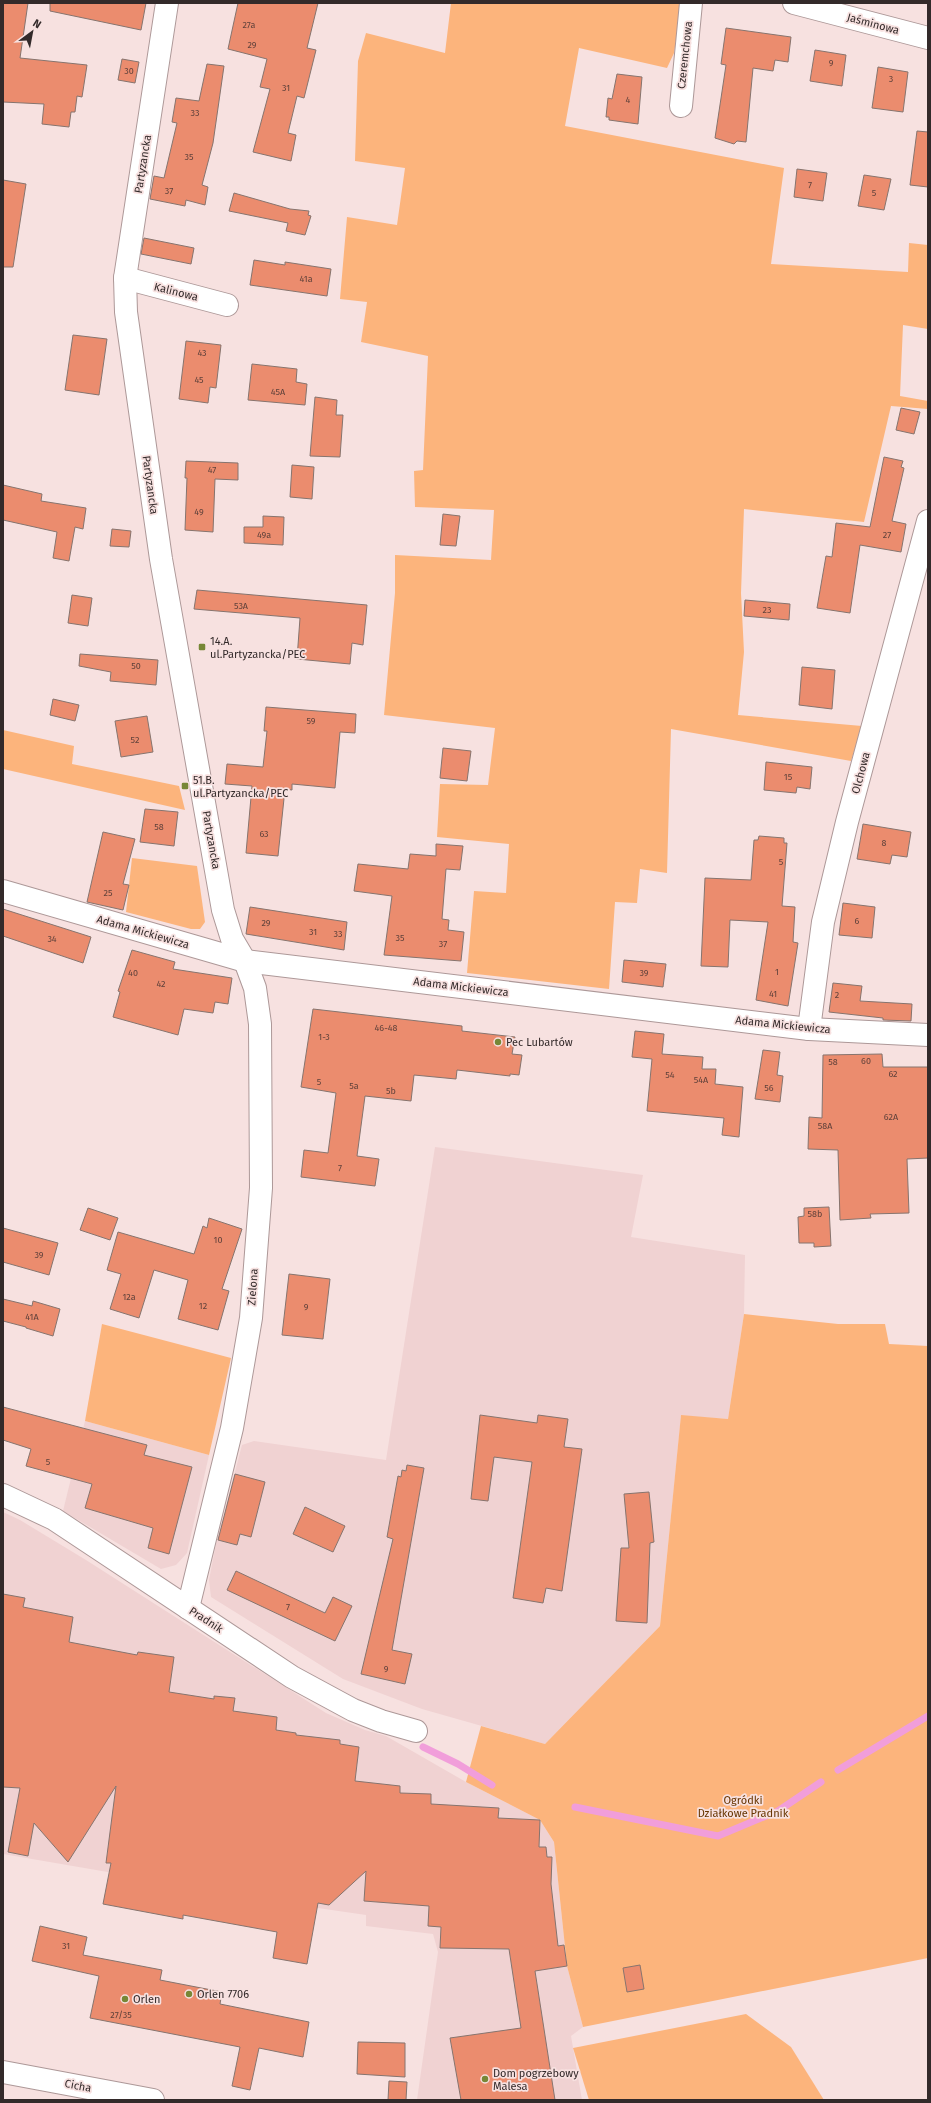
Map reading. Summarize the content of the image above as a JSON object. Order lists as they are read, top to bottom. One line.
{"streets":{"street":["Jaśminowa","Czeremchowa","Partyzancka","Kalinowa","Olchowa","Adama Mickiewicza","Zielona","Pradnik","Cicha"]},"crossings":[["Partyzancka","Kalinowa"],["Partyzancka","Adama Mickiewicza"],["Partyzancka","Zielona"],["Olchowa","Adama Mickiewicza"],["Adama Mickiewicza","Zielona"],["Zielona","Pradnik"]],"parks":["Ogródki Działkowe Pradnik"],"places":{"transit":["14.A. ul.Partyzancka/PEC","51.B. ul.Partyzancka/PEC"],"other":["Pec Lubartów","Orlen 7706","Orlen","Dom pogrzebowy Malesa"]},"house_numbers":["27a","29","9","30","3","31","4","33","35","7","37","5","41a","43","45","45A","47","49","49a","27","53A","23","50","59","52","15","58","63","8","5","25","6","29","31","33","35","34","37","1","40","39","42","41","2","46-48","1-3","60","58","62","54","54A","5","5a","56","5b","62A","58A","7","58b","10","39","12a","12","9","41A","5","7","9","31","27/35"],"north":"top right"}
